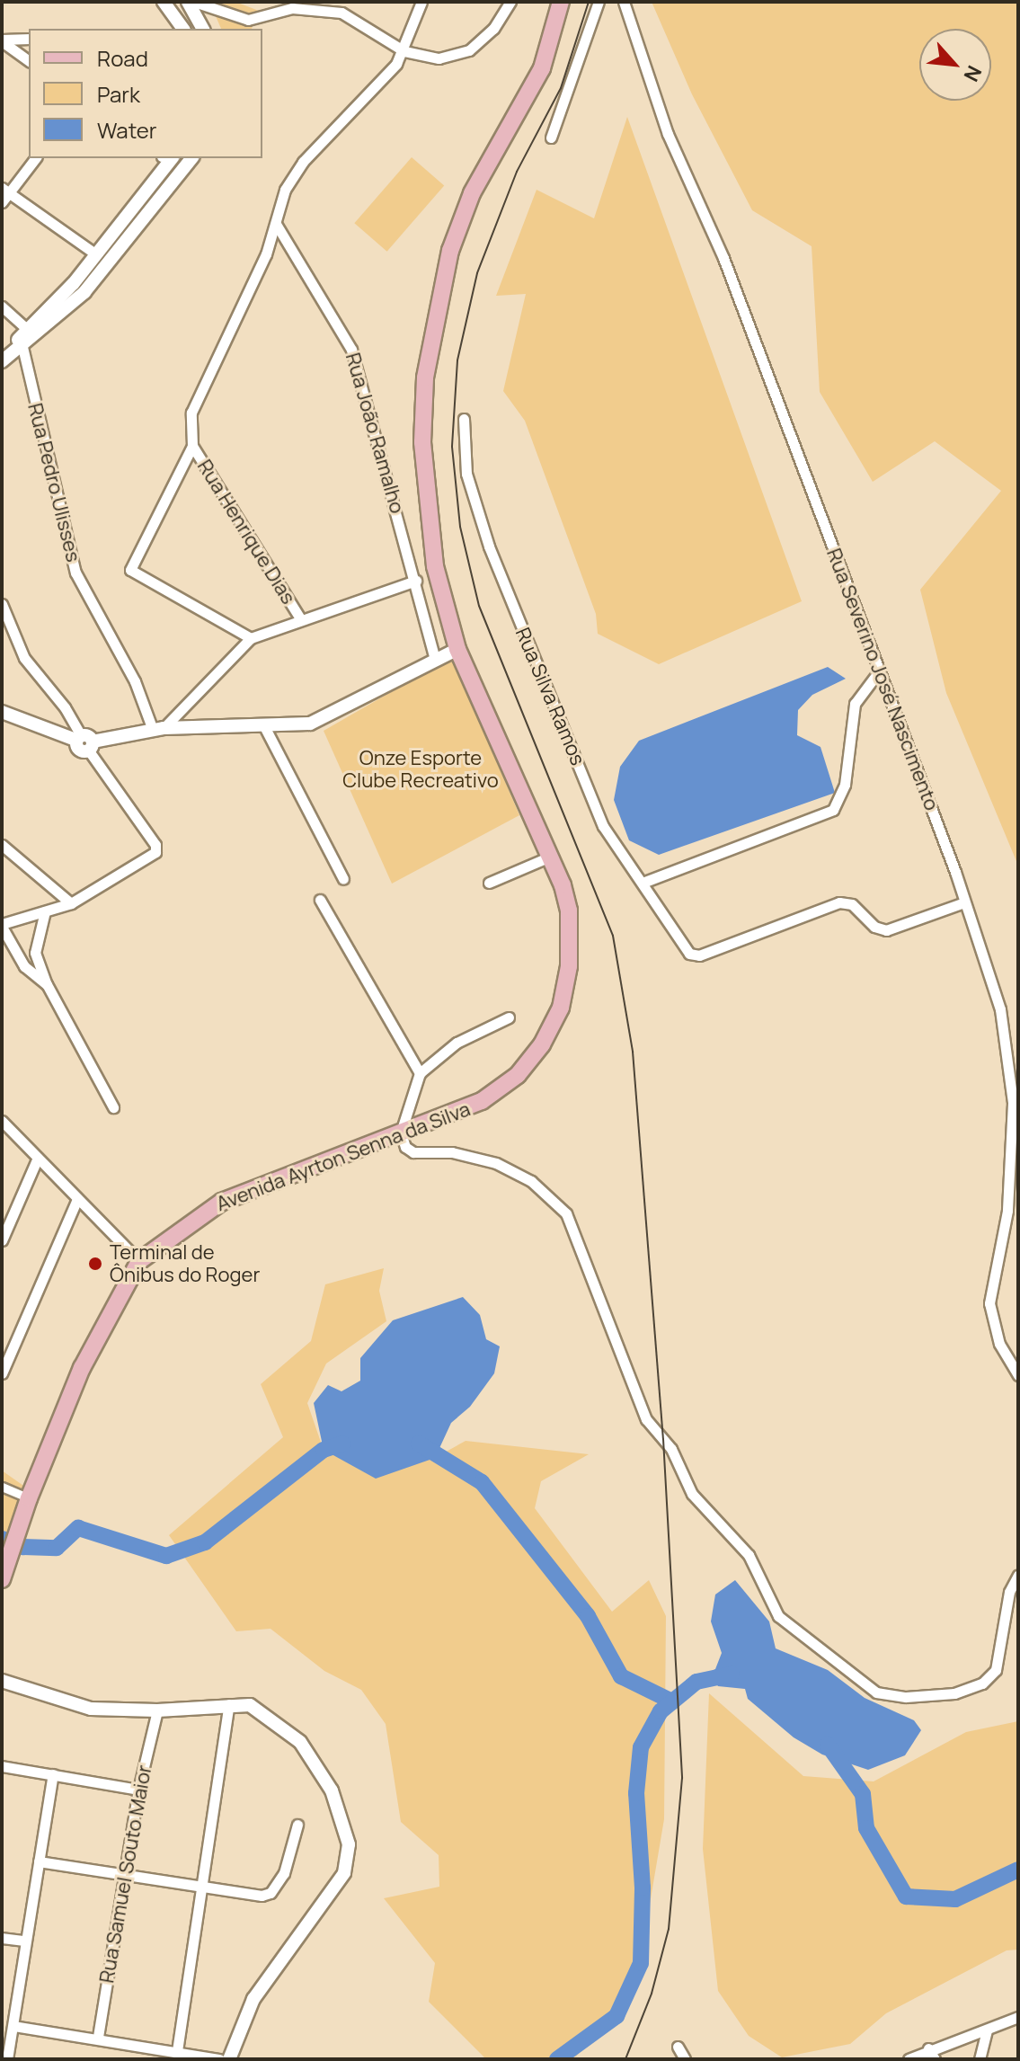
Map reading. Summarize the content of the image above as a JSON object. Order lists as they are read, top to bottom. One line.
{"streets":{"main road":["Avenida Ayrton Senna da Silva"],"street":["Rua João Ramalho","Rua Pedro Ulisses","Rua Henrique Dias","Rua Severino José Nascimento","Rua Silva Ramos","Rua Samuel Souto Maior"]},"crossings":[["Rua Severino José Nascimento","Rua Silva Ramos"]],"parks":["Onze Esporte Clube Recreativo"],"places":["Terminal de Ônibus do Roger"],"legend":["Road","Park","Water"],"north":"bottom right"}
